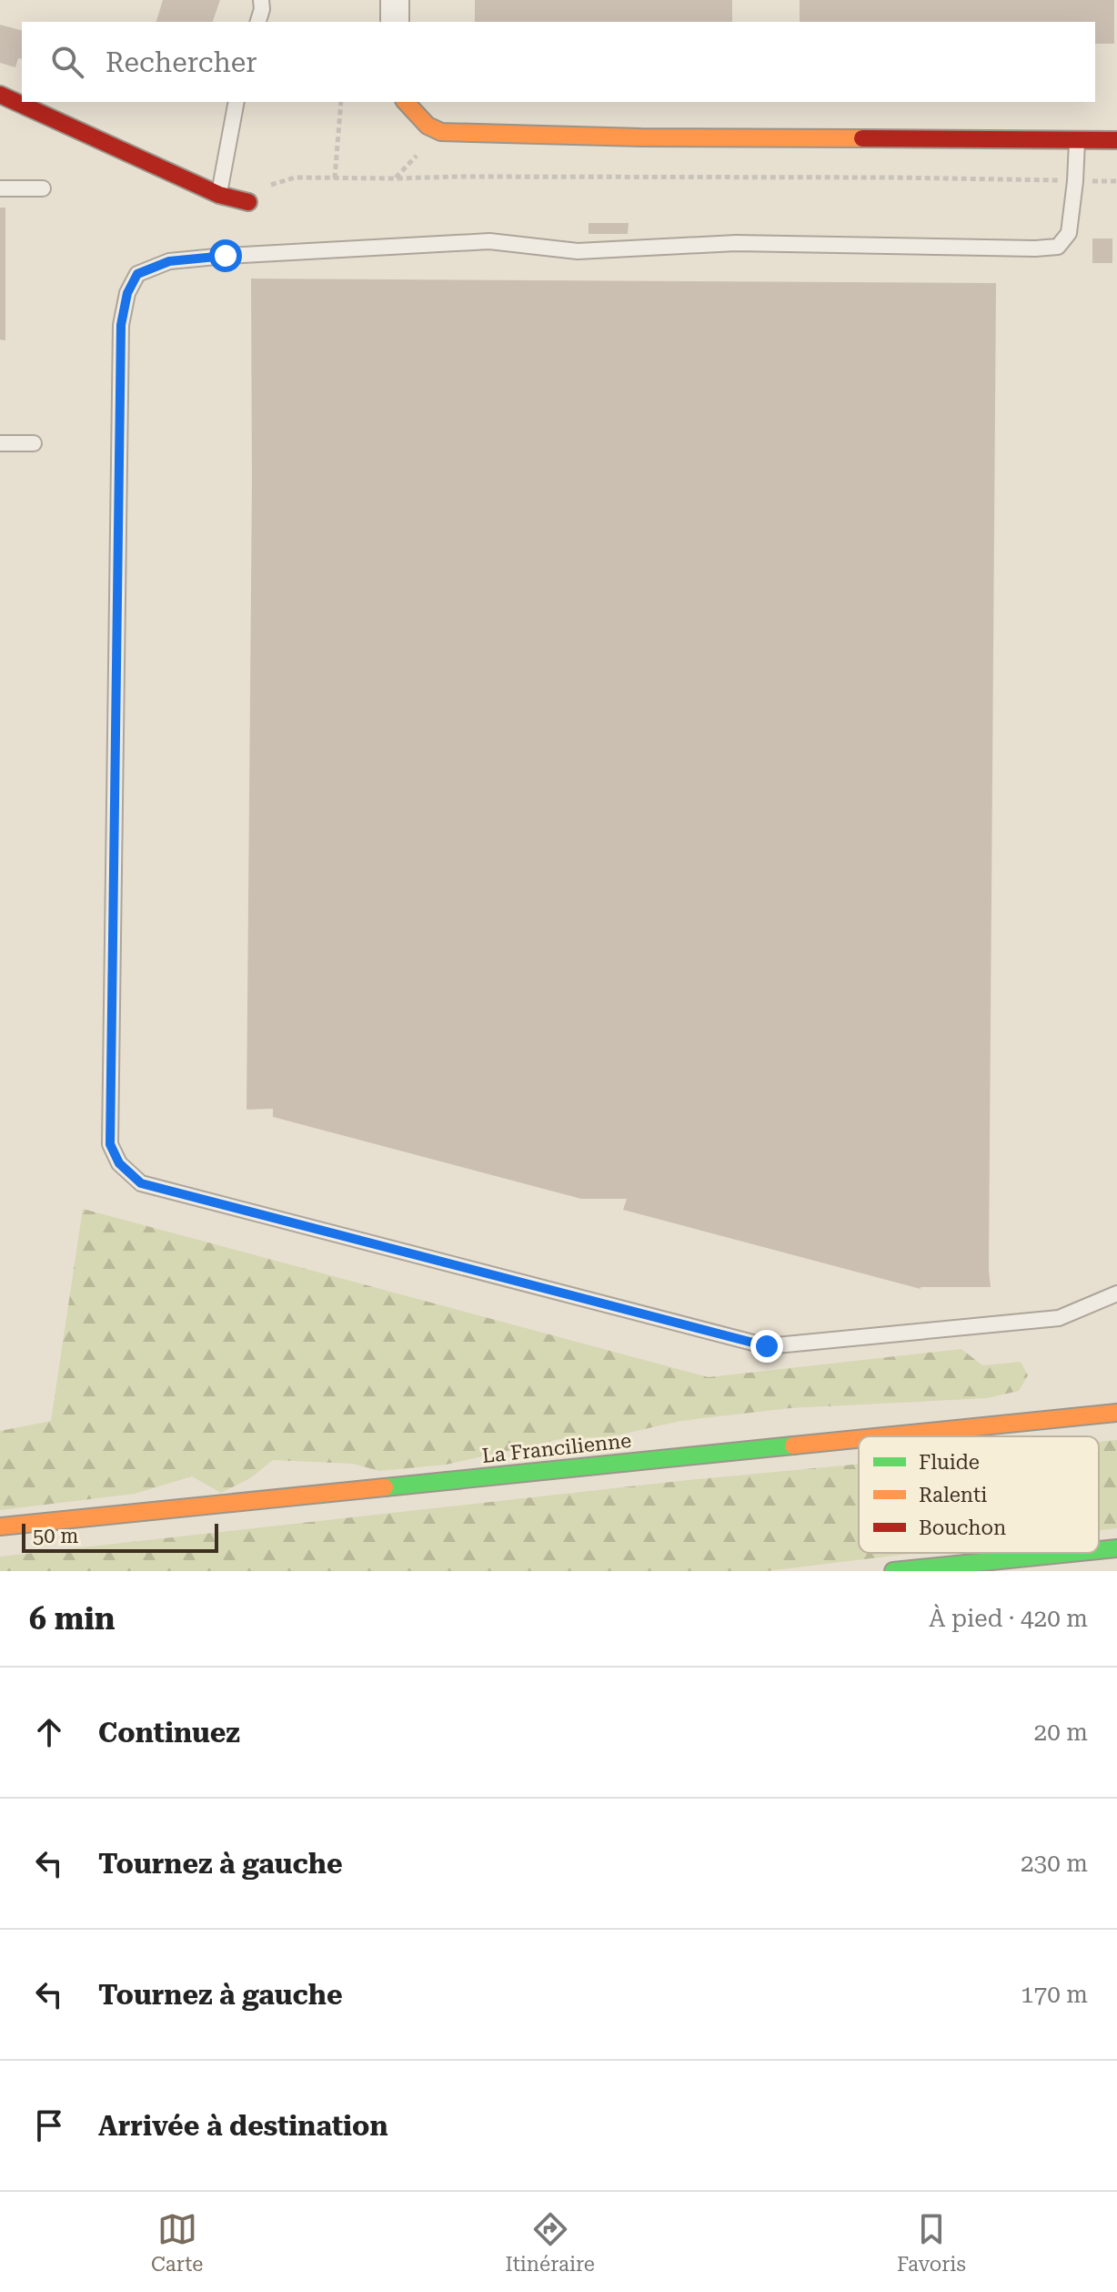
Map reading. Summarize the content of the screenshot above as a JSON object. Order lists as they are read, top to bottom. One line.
{"streets":{"main road":["La Francilienne"]},"legend":["Fluide","Ralenti","Bouchon"],"scale_bar":"50 m","page":{"search":"Rechercher","scale":"50 m","heading":["6 min","À pied · 420 m"],"list":[["Continuez","20 m"],["Tournez à gauche","230 m"],["Tournez à gauche","170 m"],"Arrivée à destination"],"nav":["Carte","Itinéraire","Favoris"]}}
